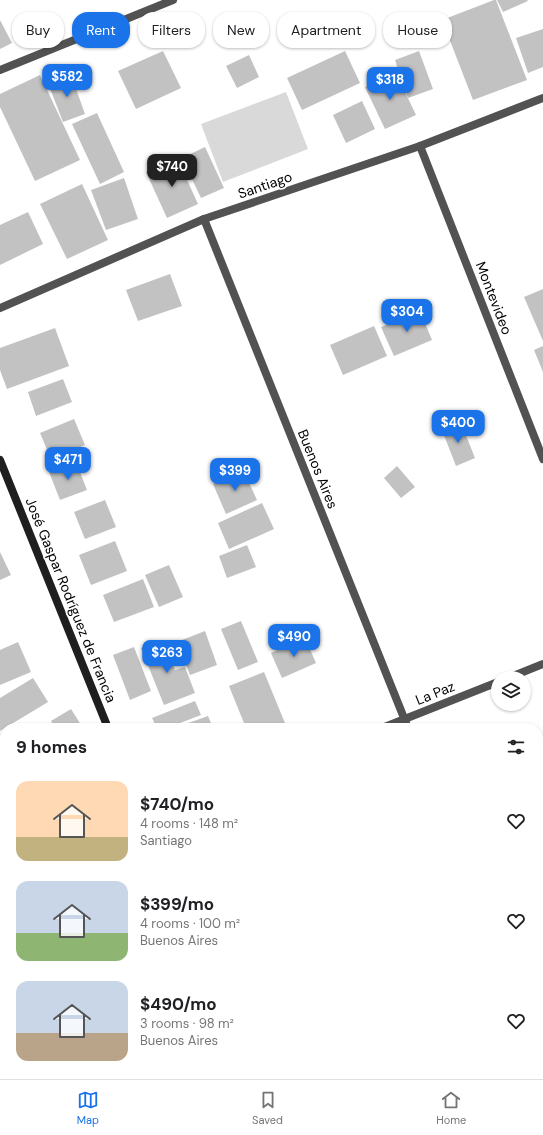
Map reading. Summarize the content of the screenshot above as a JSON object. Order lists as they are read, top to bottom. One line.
{"streets":{"street":["Santiago","Montevideo","Buenos Aires","José Gaspar Rodríguez de Francia","La Paz"]},"crossings":[["Santiago","Montevideo"],["Santiago","Buenos Aires"],["Buenos Aires","La Paz"]],"page":{"chip":["Buy","Rent","Filters","New","Apartment","House"],"price":["$582","$318","$740","$304","$400","$471","$399","$490","$263"],"heading":"9 homes","list":[{"name":"$740/mo","note":"4 rooms · 148 m² · Santiago"},{"name":"$399/mo","note":"4 rooms · 100 m² · Buenos Aires"},{"name":"$490/mo","note":"3 rooms · 98 m² · Buenos Aires"}],"tabs":["Map","Saved","Home"]}}
